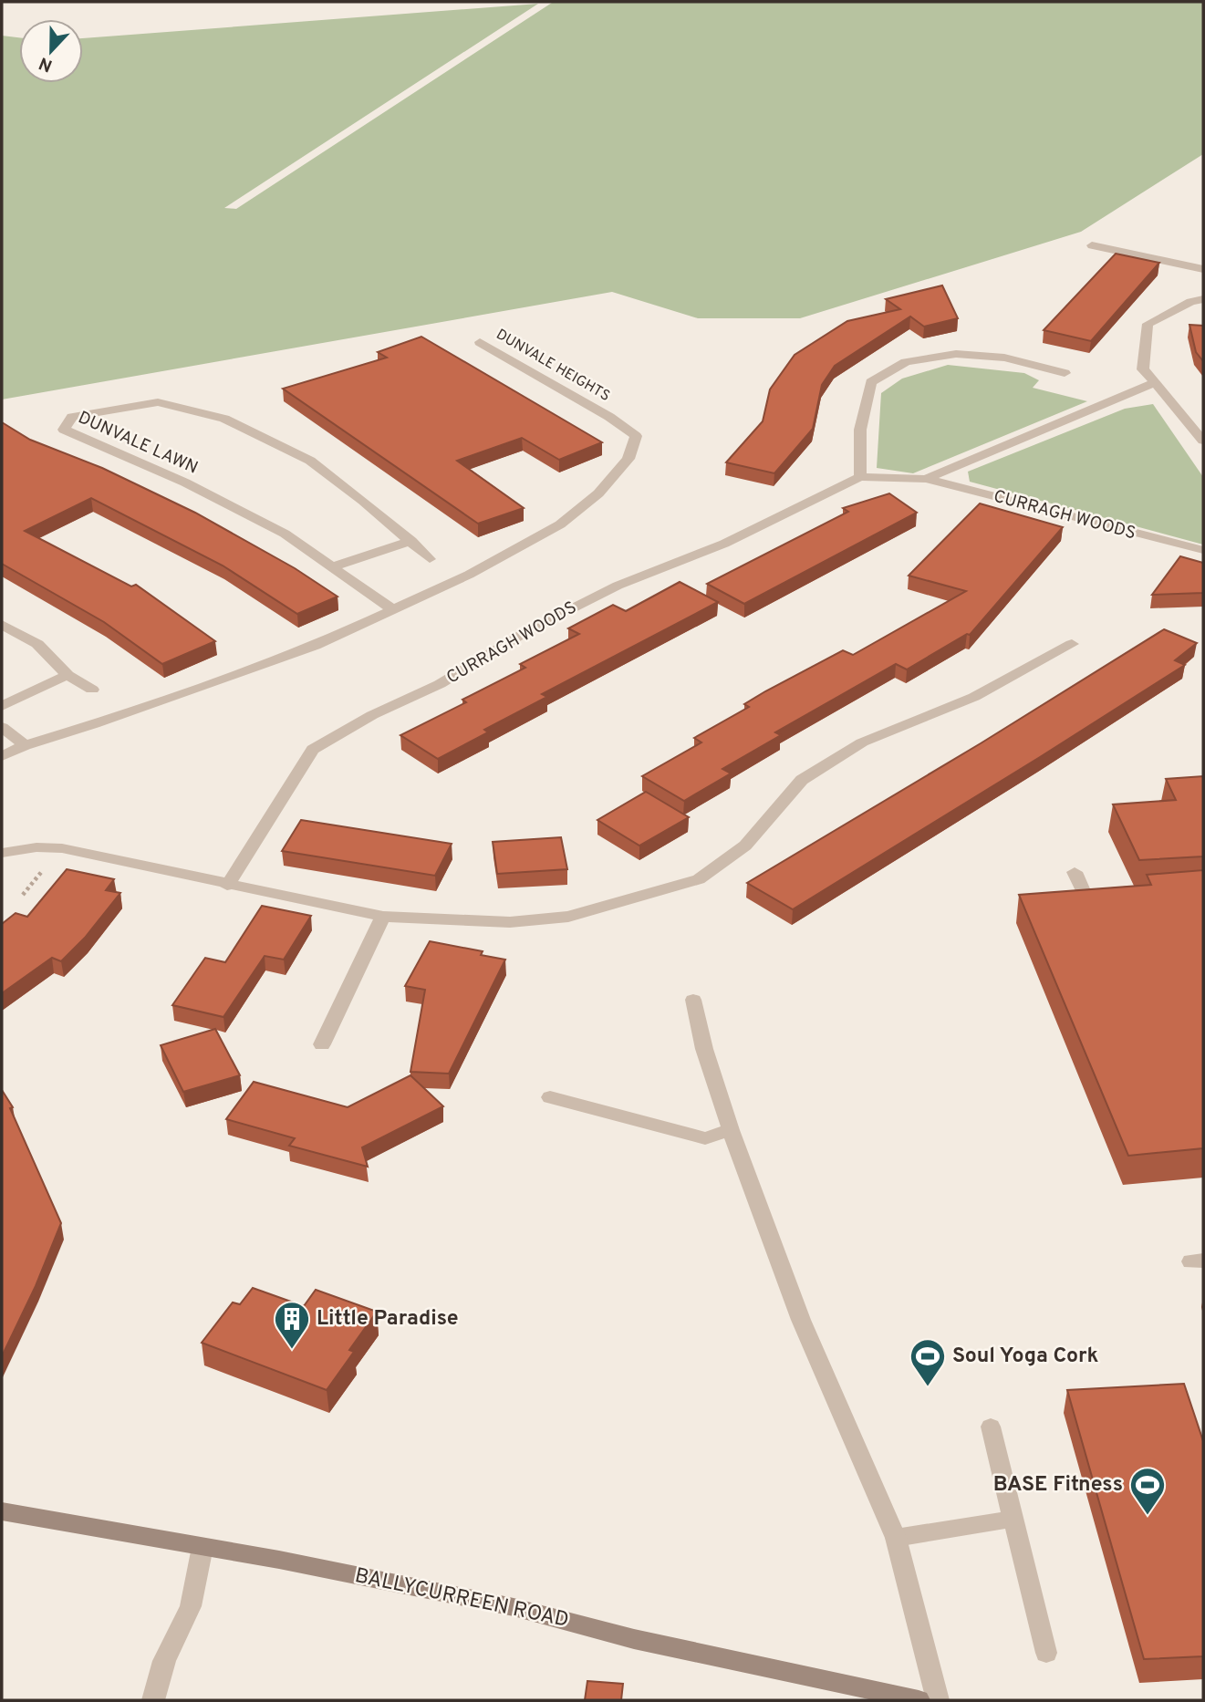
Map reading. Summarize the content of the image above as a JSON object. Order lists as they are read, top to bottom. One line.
{"streets":{"main road":["BALLYCURREEN ROAD"],"street":["DUNVALE HEIGHTS","DUNVALE LAWN","CURRAGH WOODS"]},"crossings":[["DUNVALE HEIGHTS","DUNVALE LAWN"]],"places":{"building":["Little Paradise"],"sports":["Soul Yoga Cork","BASE Fitness"]},"north":"bottom"}
